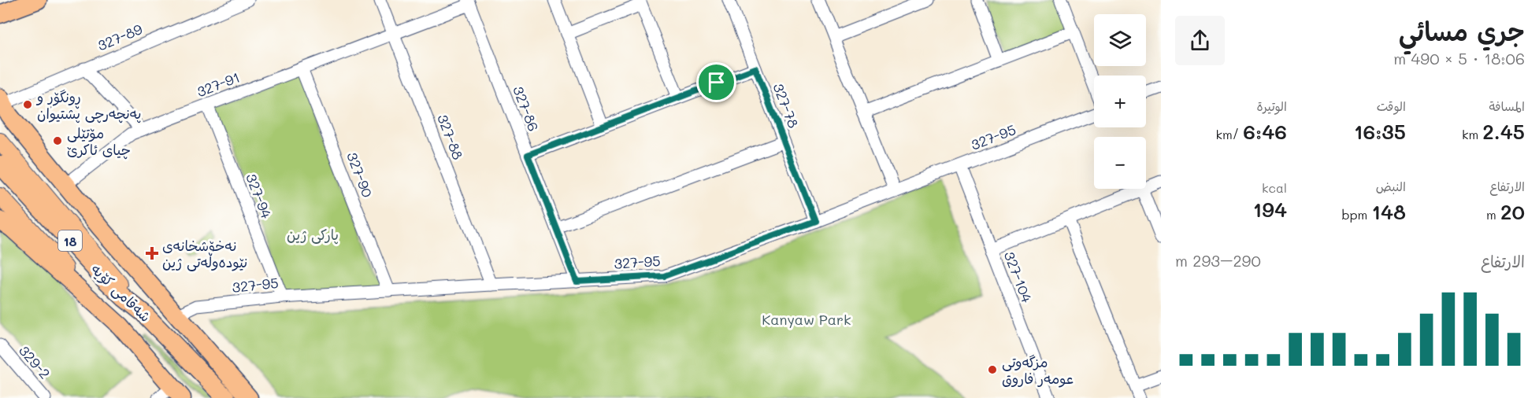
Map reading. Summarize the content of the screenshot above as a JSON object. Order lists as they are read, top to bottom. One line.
{"streets":{"highway":["18","شەقامی کۆیە"],"street":["327-89","327-91","327-78","327-86","327-88","327-95","327-90","327-94","327-104","329-2"]},"crossings":[["327-91","327-86"],["327-91","327-88"],["327-91","327-90"],["327-91","327-94"],["327-78","327-95"],["327-86","327-95"],["327-88","327-95"],["327-95","327-90"],["327-95","327-94"],["327-95","327-104"]],"parks":["پارکی ژین","Kanyaw Park"],"places":{"other":["ڕونگۆڕ و پەنچەرچی پشتیوان","مۆتێلی چیای ئاکرێ","مزگەوتی عومەر فاروق"],"health":["نەخۆشخانەی نێودەوڵەتی ژین"]},"page":{"heading":["جري مسائي","18:06 · 5 × 490 m"],"map_buttons":["+","−"],"stats":[["المسافة","2.45 km"],["الوقت","16:35"],["الوتيرة","6:46 /km"],["الارتفاع","20 m"],["النبض","148 bpm"],["kcal","194"]],"chart":["الارتفاع","290–293 m"]}}
